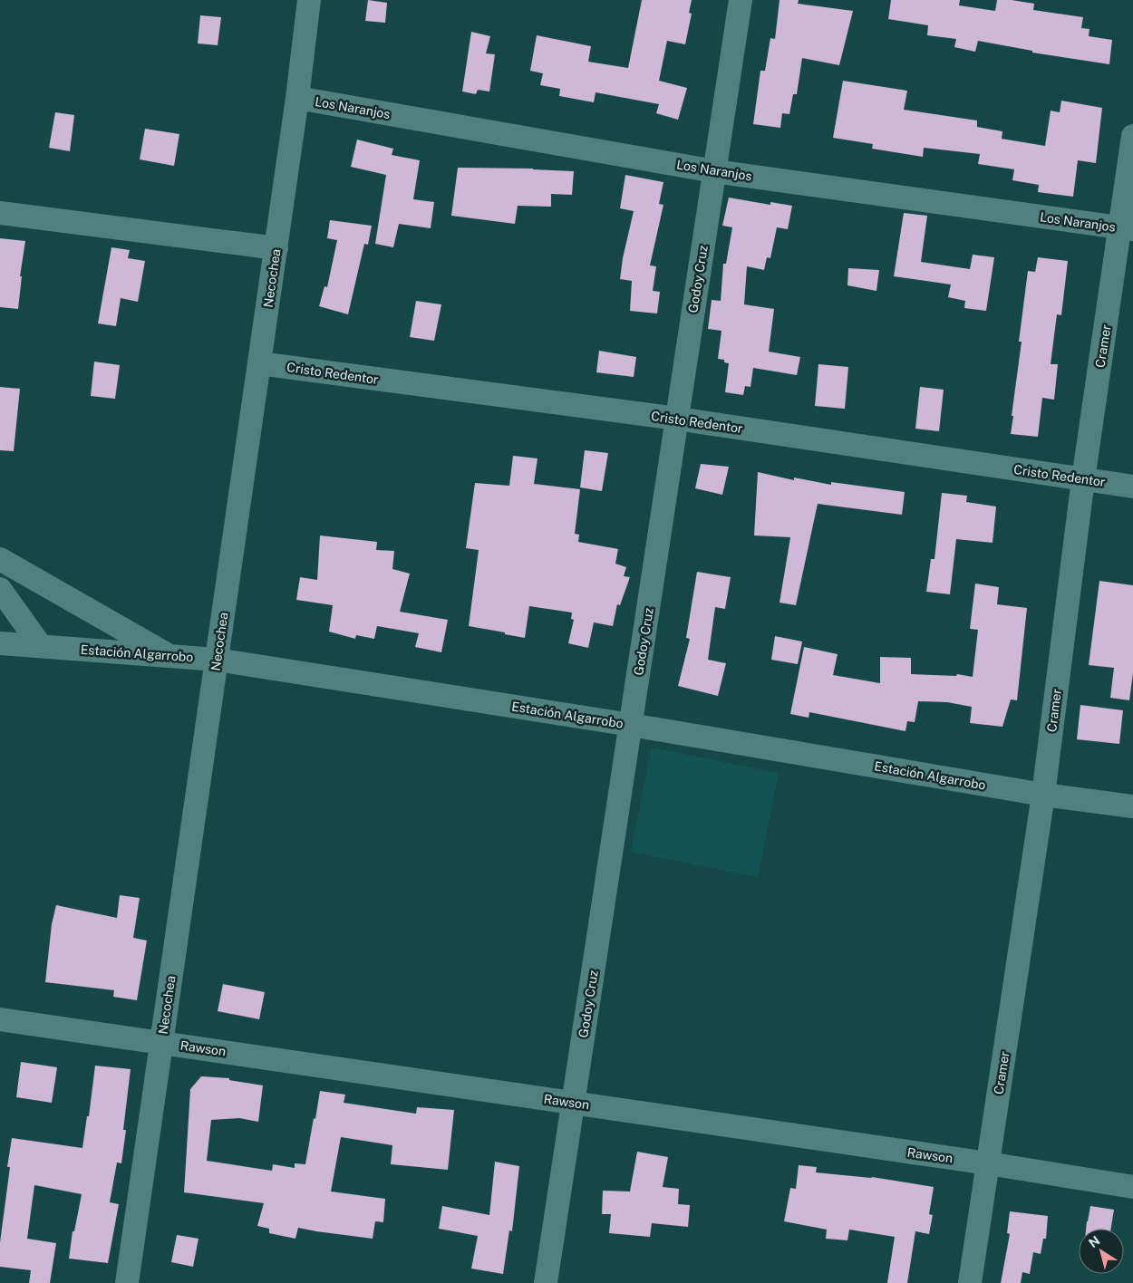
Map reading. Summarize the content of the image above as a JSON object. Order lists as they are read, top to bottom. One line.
{"streets":{"street":["Los Naranjos","Necochea","Godoy Cruz","Cramer","Cristo Redentor","Estación Algarrobo","Rawson"]},"crossings":[["Los Naranjos","Necochea"],["Los Naranjos","Godoy Cruz"],["Los Naranjos","Cramer"],["Necochea","Cristo Redentor"],["Necochea","Estación Algarrobo"],["Necochea","Rawson"],["Godoy Cruz","Cristo Redentor"],["Godoy Cruz","Estación Algarrobo"],["Godoy Cruz","Rawson"],["Cramer","Cristo Redentor"],["Cramer","Estación Algarrobo"],["Cramer","Rawson"]],"north":"top left"}
